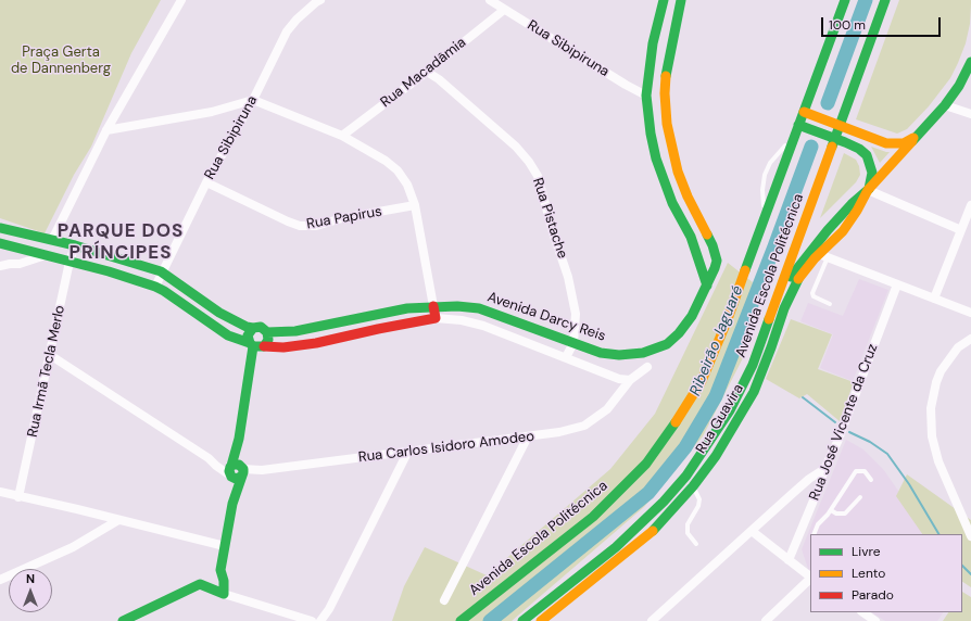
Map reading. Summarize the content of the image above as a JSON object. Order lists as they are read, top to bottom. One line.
{"streets":{"main road":["Avenida Escola Politécnica","Avenida Darcy Reis","Rua Guavira"],"street":["Rua Sibipiruna","Rua Macadâmia","Rua Papirus","Rua Pistache","Rua Irmã Tecla Merlo","Rua José Vicente da Cruz","Rua Carlos Isidoro Amodeo"]},"crossings":[["Rua Sibipiruna","Rua Macadâmia"],["Rua Sibipiruna","Rua Papirus"],["Rua Macadâmia","Rua Pistache"],["Rua Pistache","Avenida Darcy Reis"],["Avenida Darcy Reis","Rua Carlos Isidoro Amodeo"],["Rua Irmã Tecla Merlo","Rua Carlos Isidoro Amodeo"]],"districts":["PARQUE DOS PRÍNCIPES"],"water":["Ribeirão Jaguaré"],"parks":["Praça Gerta de Dannenberg"],"legend":["Livre","Lento","Parado"],"scale_bar":"100 m","north":"top"}
